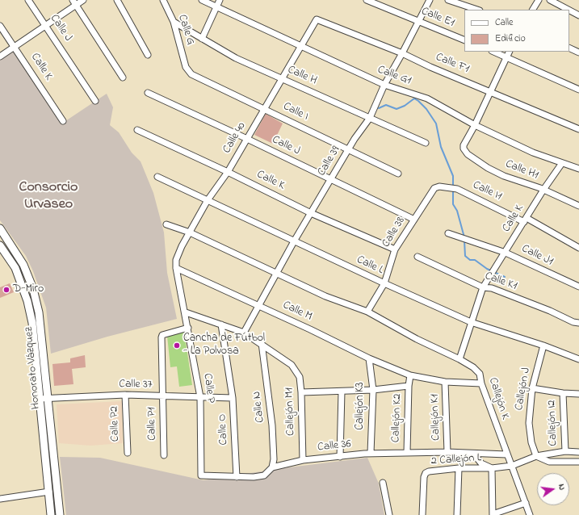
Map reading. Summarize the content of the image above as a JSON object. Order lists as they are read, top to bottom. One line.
{"streets":{"street":["Calle E1","Calle J","Calle G","Calle F1","Calle K","Calle H","Calle G1","Calle I","Calle 40","Calle 39","Calle H1","Calle I1","Calle 38","Calle J1","Calle L","Calle K1","Calle M","Honorato Vázquez","Calle 37","Calle P","Callejón J","Callejón K","Callejón K3","Calle N","Callejón M1","Callejón K1","Callejón K2","Callejón I2","Calle P2","Calle P1","Calle O","Calle 36","2 Callejón L"]},"crossings":[["Calle E1","Calle 39"],["Calle J","Calle 40"],["Calle J","Calle 39"],["Calle J","Calle 38"],["Calle G","Calle H"],["Calle G","Calle I"],["Calle F1","Calle 40"],["Calle F1","Calle 39"],["Calle K","Calle G1"],["Calle K","Calle 40"],["Calle K","Calle 39"],["Calle K","Calle H1"],["Calle K","Calle I1"],["Calle K","Calle 38"],["Calle K","Calle J1"],["Calle K","Calle L"],["Calle K","Calle K1"],["Calle H","Calle 40"],["Calle H","Calle 39"],["Calle G1","Calle 40"],["Calle G1","Calle 39"],["Calle G1","Calle H1"],["Calle I","Calle 40"],["Calle I","Calle 39"],["Calle 40","Calle L"],["Calle 40","Calle M"],["Calle 40","Calle P"],["Calle 40","Callejón K"],["Calle 39","Calle L"],["Calle 39","Calle M"],["Calle 39","Callejón K"],["Calle 39","Callejón M1"],["Calle I1","Calle 38"],["Calle 38","Calle L"],["Calle 38","Callejón K"],["Calle L","Callejón J"],["Calle M","Calle P"],["Calle M","Callejón K"],["Calle M","Callejón K3"],["Calle M","Callejón K1"],["Honorato Vázquez","Calle 37"],["Calle 37","Calle P"],["Calle 37","Calle P2"],["Calle 37","Calle P1"],["Calle 37","Calle O"],["Calle P","Callejón M1"],["Calle P","Calle P1"],["Calle P","Calle 36"],["Callejón K","Calle 36"],["Callejón K3","Calle 36"],["Calle N","Callejón M1"],["Calle N","Calle 36"],["Callejón M1","Calle O"],["Callejón M1","Calle 36"],["Callejón K1","Calle 36"],["Callejón K2","Calle 36"],["Calle O","Calle 36"]],"districts":["Consorcio Urvaseo"],"places":["D-Miro","Cancha de Fútbol - La Polvosa"],"legend":["Calle","Edificio"],"north":"right"}
